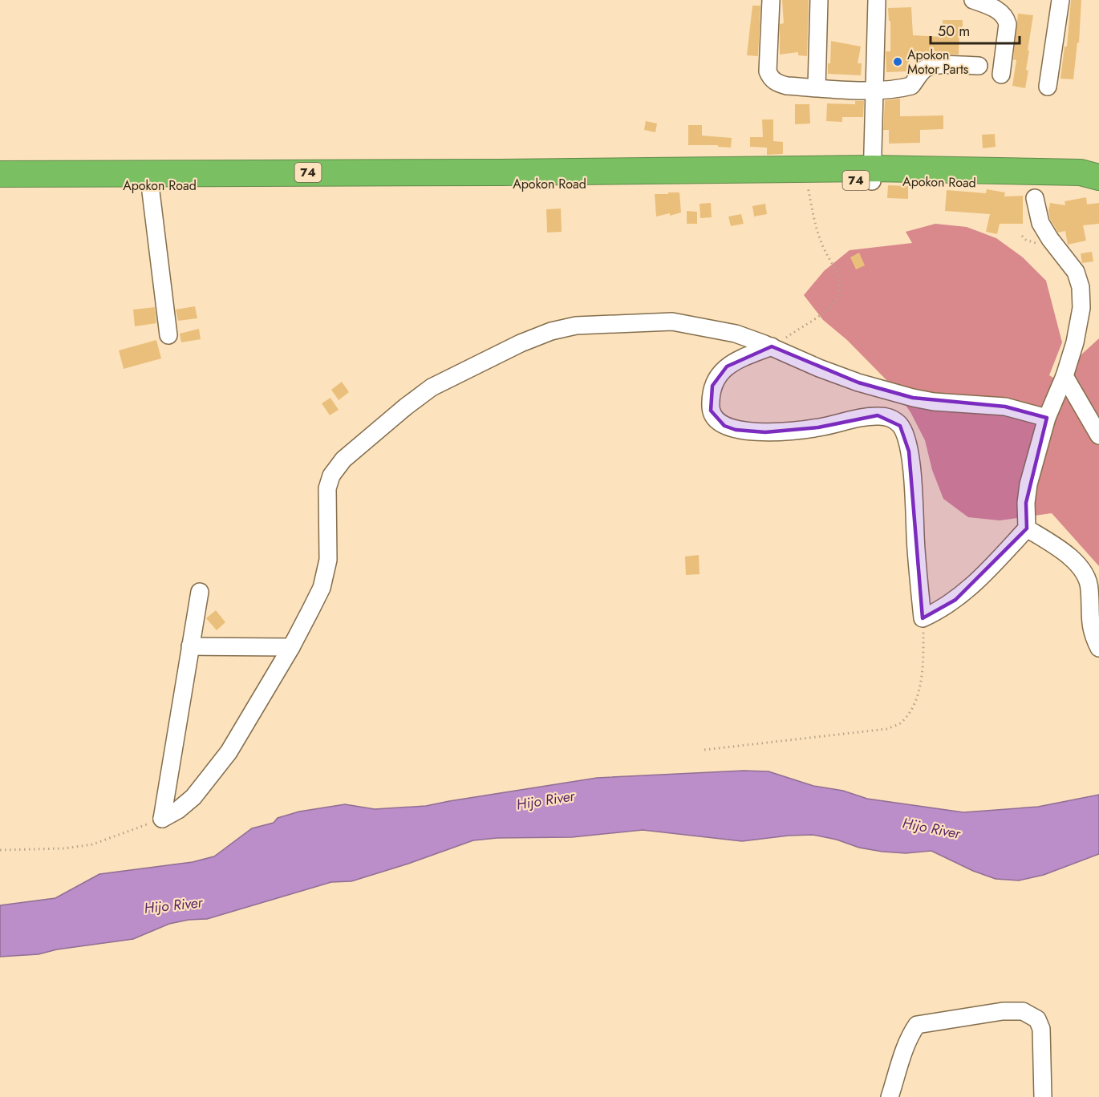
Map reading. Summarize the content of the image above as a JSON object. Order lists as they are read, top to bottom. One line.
{"streets":{"highway":["74","Apokon Road"]},"water":["Hijo River"],"places":["Apokon Motor Parts"],"scale_bar":"50 m"}
